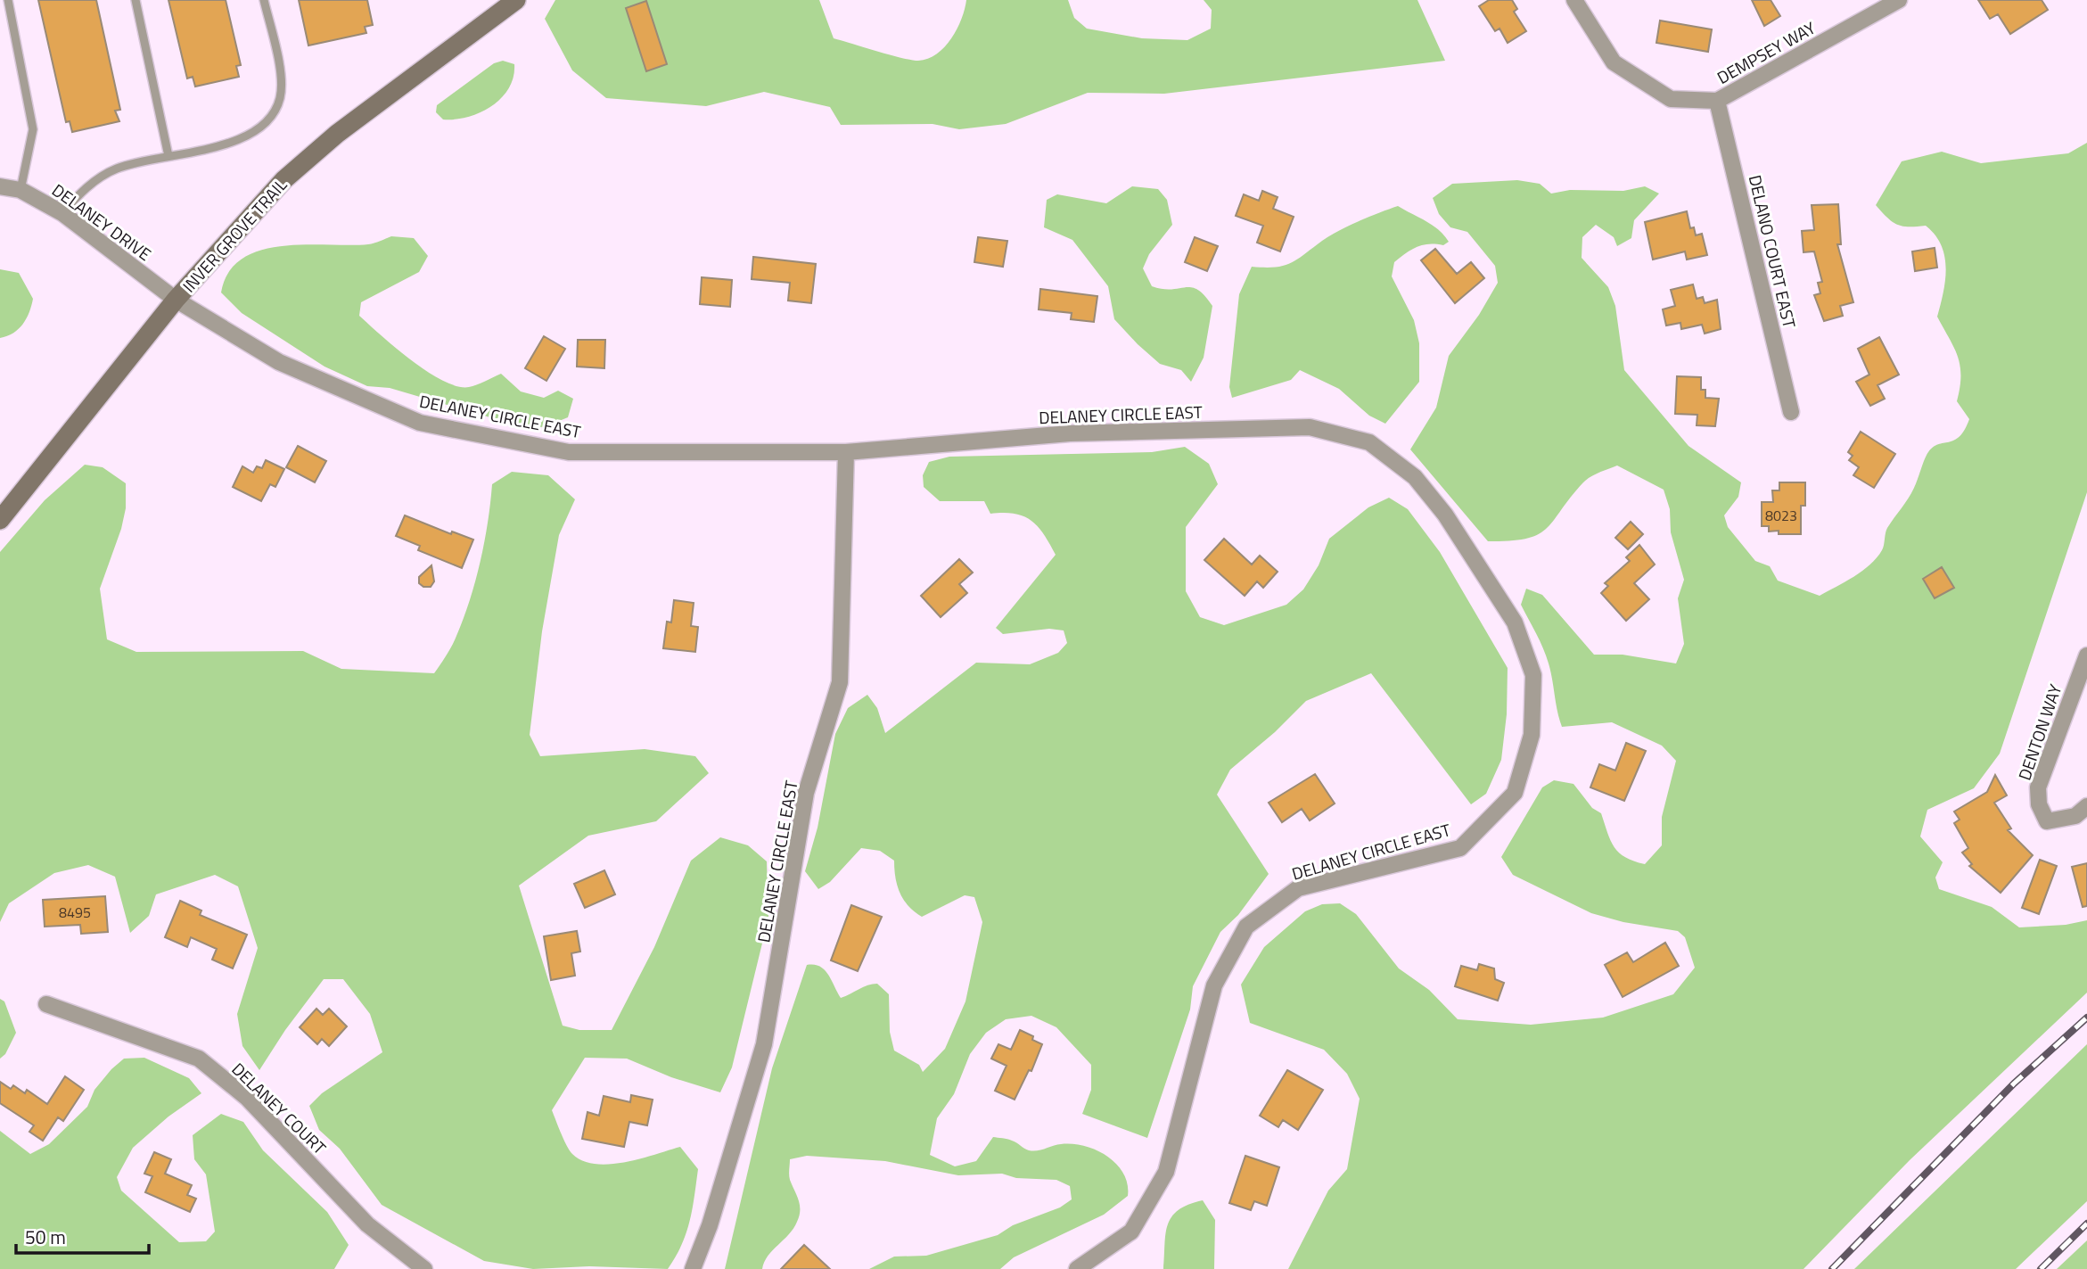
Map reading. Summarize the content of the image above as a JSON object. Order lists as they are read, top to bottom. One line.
{"streets":{"street":["DEMPSEY WAY","DELANEY DRIVE","INVER GROVE TRAIL","DELANO COURT EAST","DELANEY CIRCLE EAST","DENTON WAY","DELANEY COURT"]},"crossings":[["DEMPSEY WAY","DELANO COURT EAST"],["DELANEY DRIVE","INVER GROVE TRAIL"],["DELANEY DRIVE","DELANEY CIRCLE EAST"],["INVER GROVE TRAIL","DELANEY CIRCLE EAST"]],"house_numbers":["8023","8495"],"scale_bar":"50 m"}
